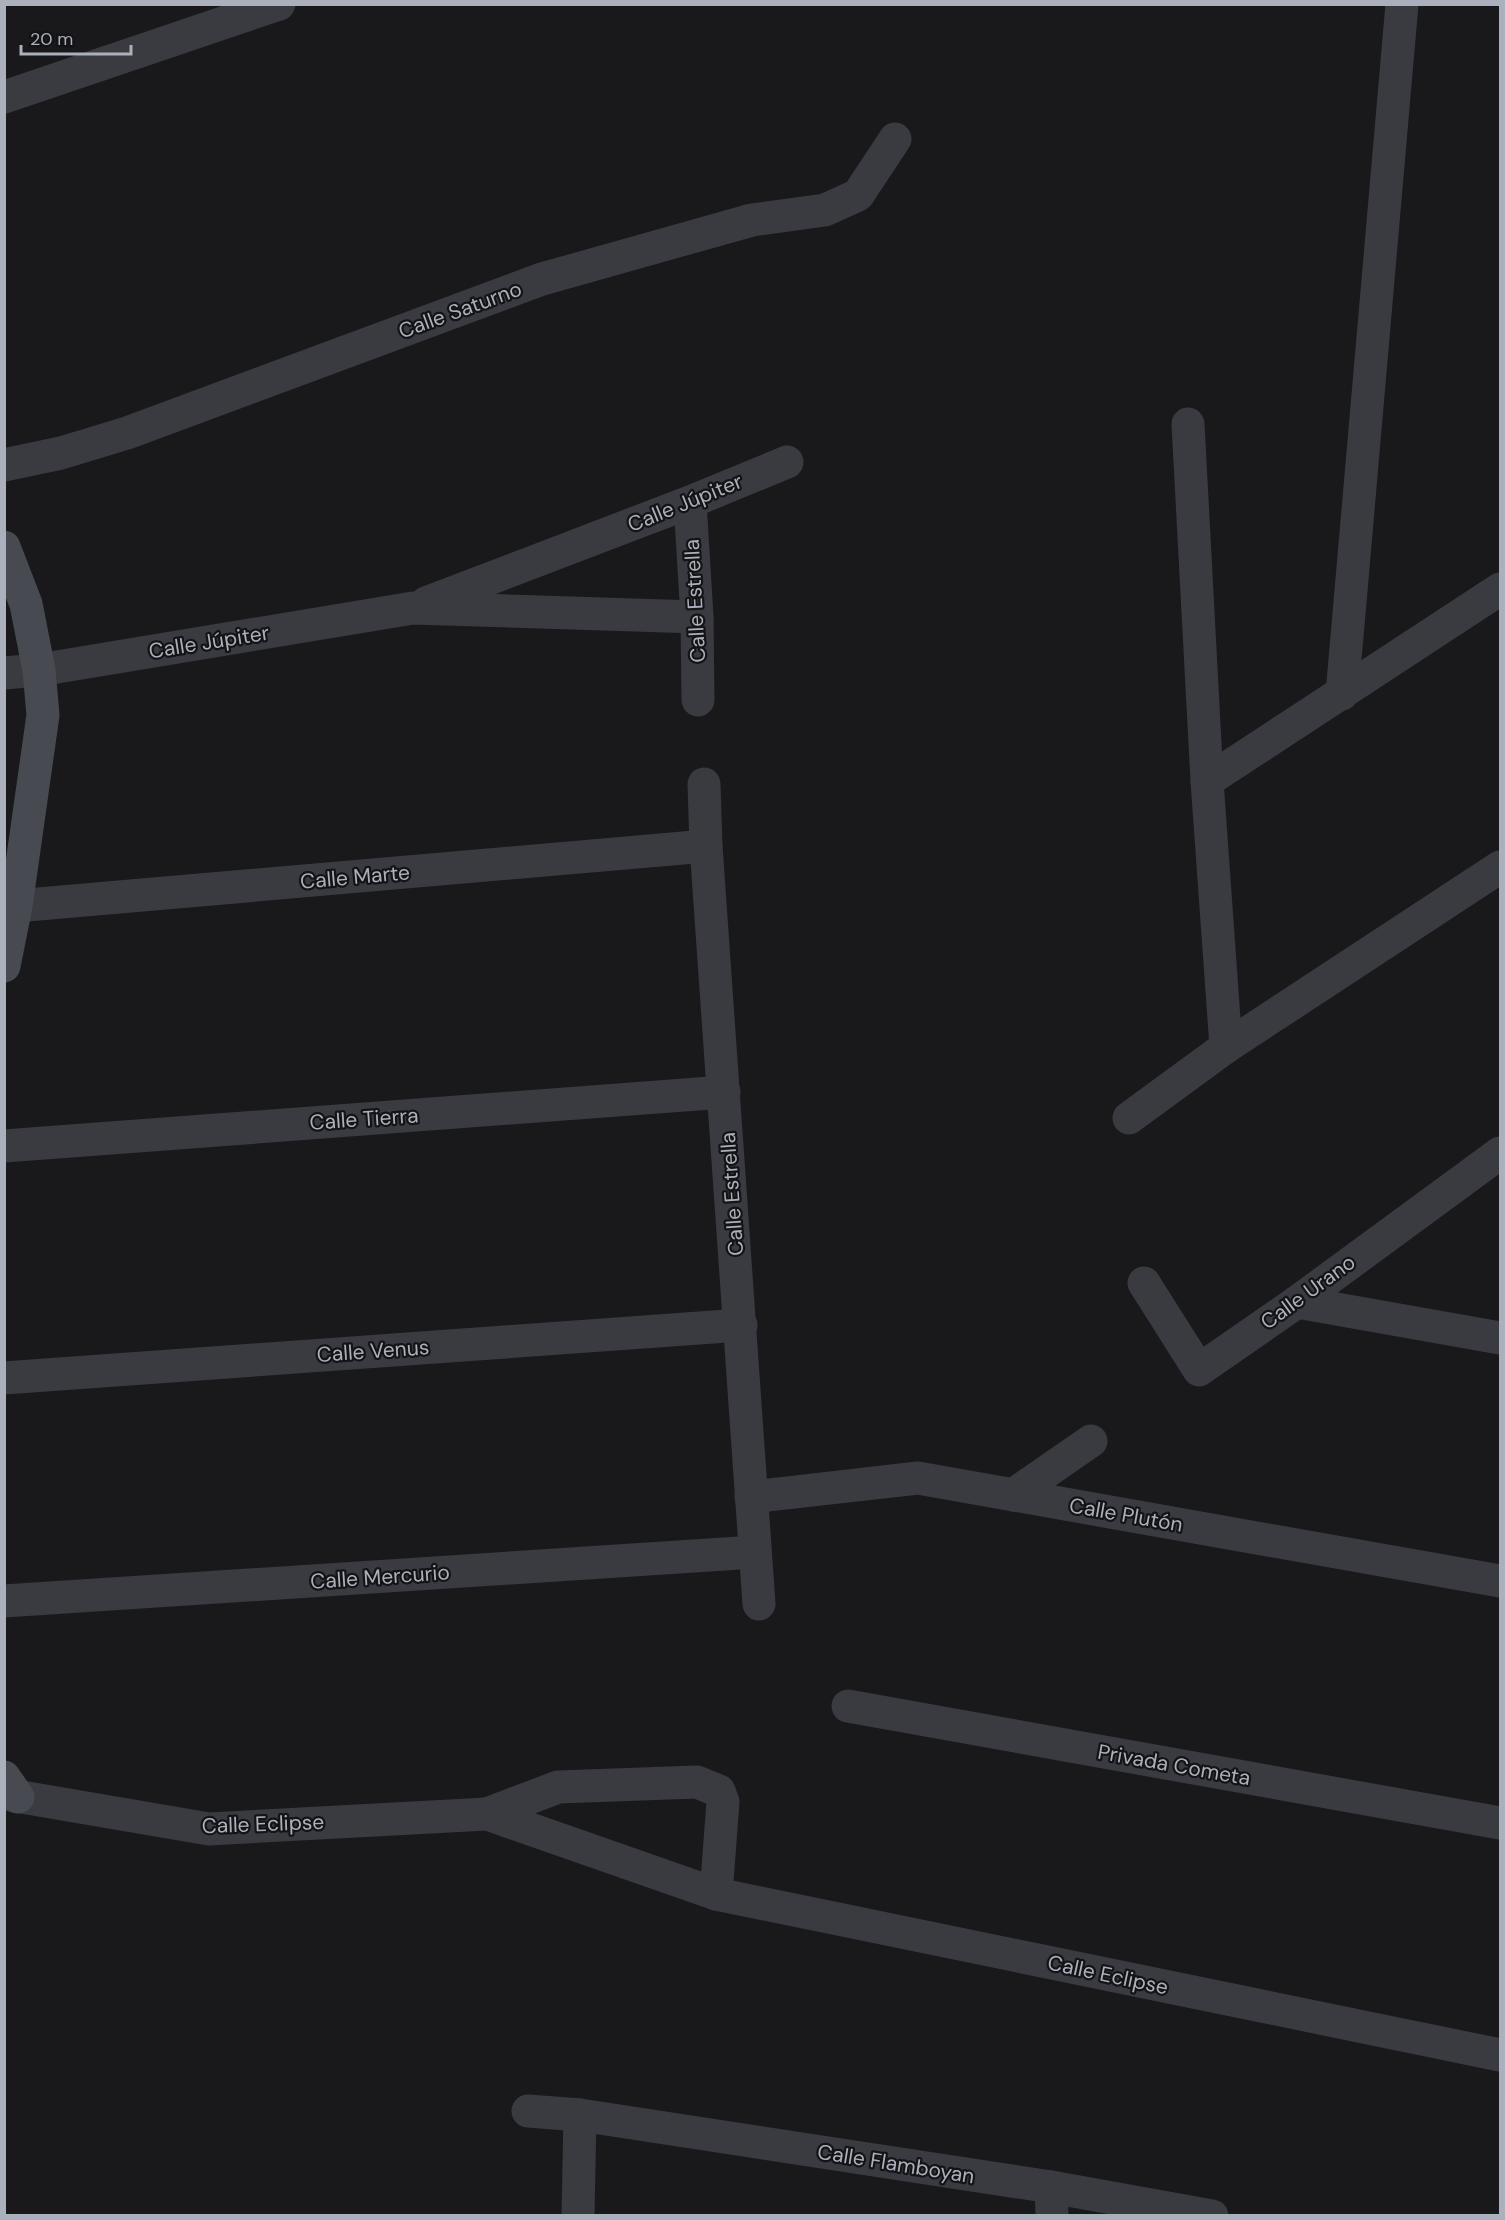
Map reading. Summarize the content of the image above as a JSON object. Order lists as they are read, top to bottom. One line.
{"streets":{"street":["Calle Saturno","Calle Júpiter","Calle Estrella","Calle Marte","Calle Tierra","Calle Urano","Calle Venus","Calle Plutón","Calle Mercurio","Privada Cometa","Calle Eclipse","Calle Flamboyan"]},"crossings":[["Calle Júpiter","Calle Estrella"],["Calle Estrella","Calle Marte"],["Calle Estrella","Calle Tierra"],["Calle Estrella","Calle Venus"],["Calle Estrella","Calle Plutón"],["Calle Estrella","Calle Mercurio"]],"scale_bar":"20 m"}
